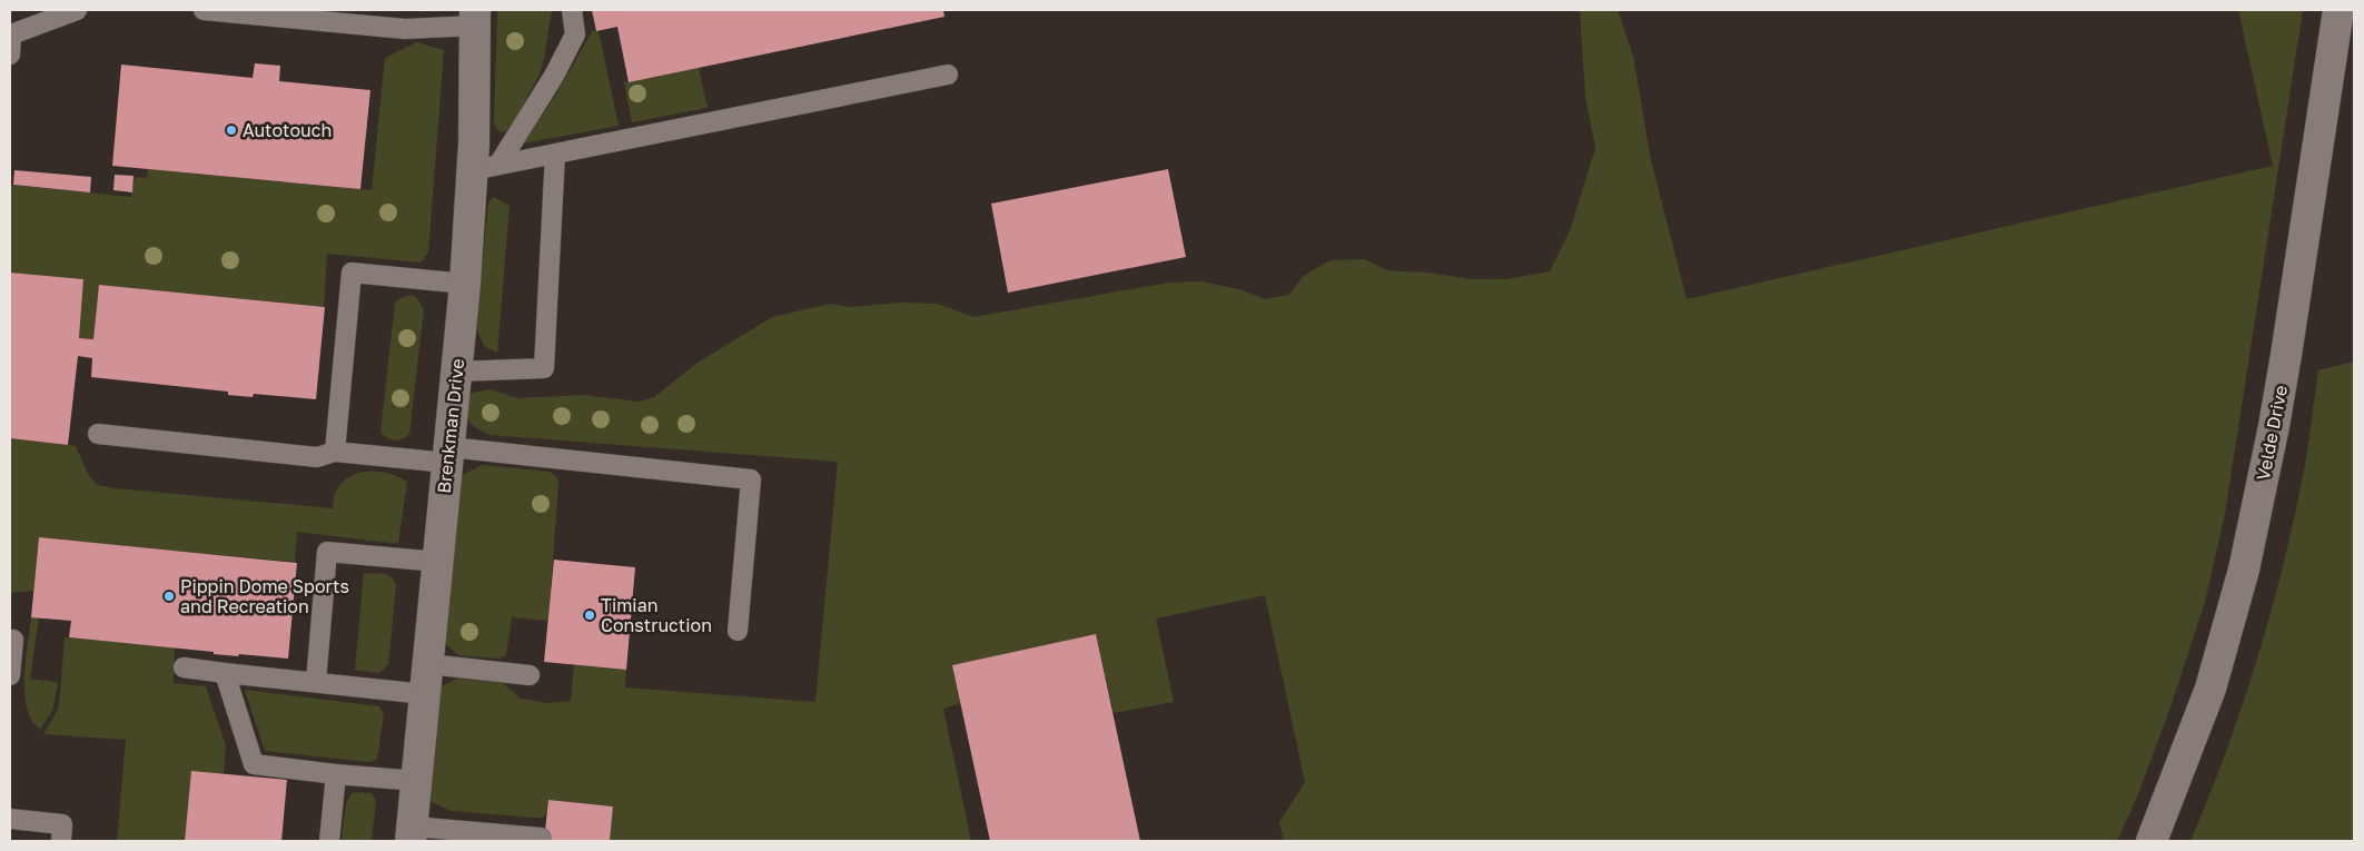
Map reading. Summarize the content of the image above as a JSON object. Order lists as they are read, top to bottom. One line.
{"streets":{"street":["Brenkman Drive","Velde Drive"]},"places":["Autotouch","Pippin Dome Sports and Recreation","Timian Construction"]}
